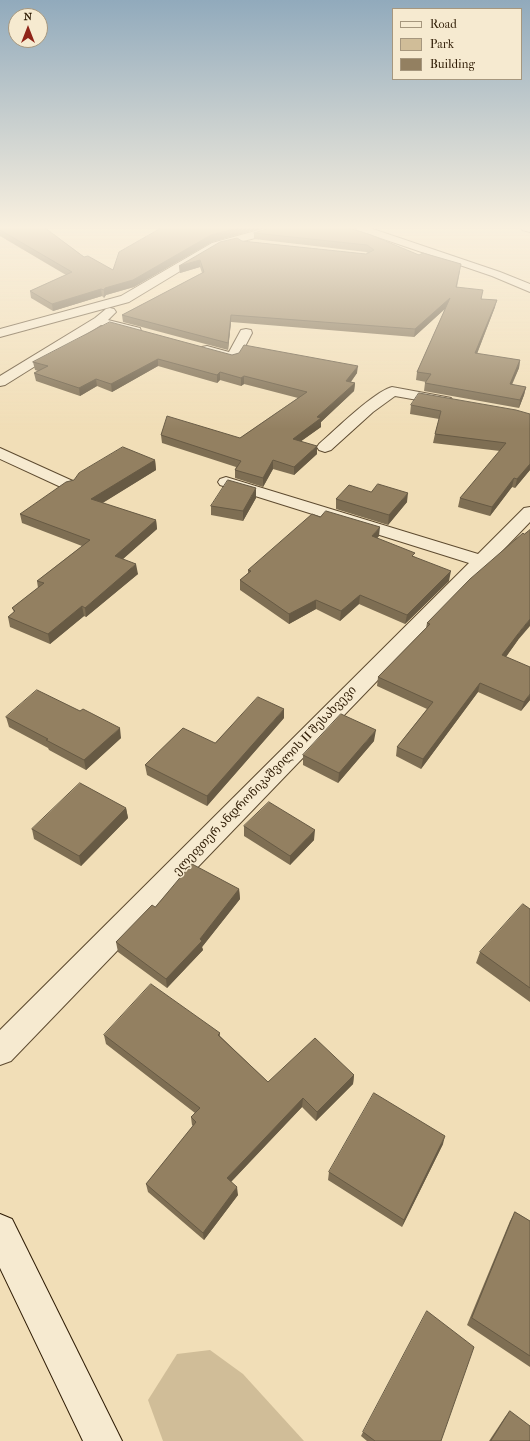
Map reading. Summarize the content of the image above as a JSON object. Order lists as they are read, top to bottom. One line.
{"streets":{"street":["ელეფთერ ანდრონიკაშვილის II შესახვევი"]},"legend":["Road","Park","Building"],"north":"top"}
